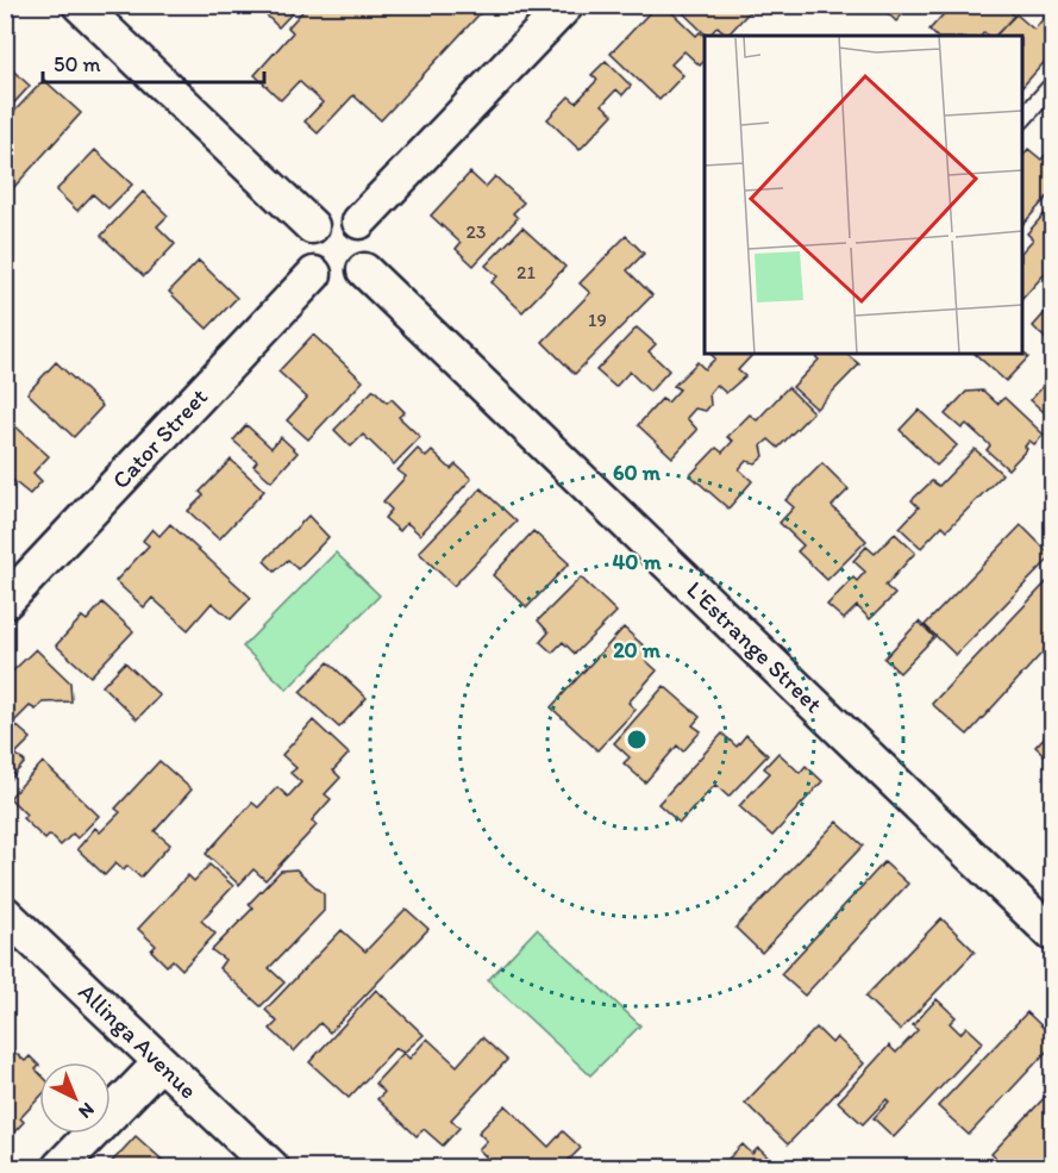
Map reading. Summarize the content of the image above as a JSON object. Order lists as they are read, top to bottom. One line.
{"streets":{"street":["Cator Street","L'Estrange Street","Allinga Avenue"]},"crossings":[["Cator Street","L'Estrange Street"]],"house_numbers":["23","21","19"],"scale_bar":"50 m","north":"bottom right","rings":["60 m","40 m","20 m"]}
